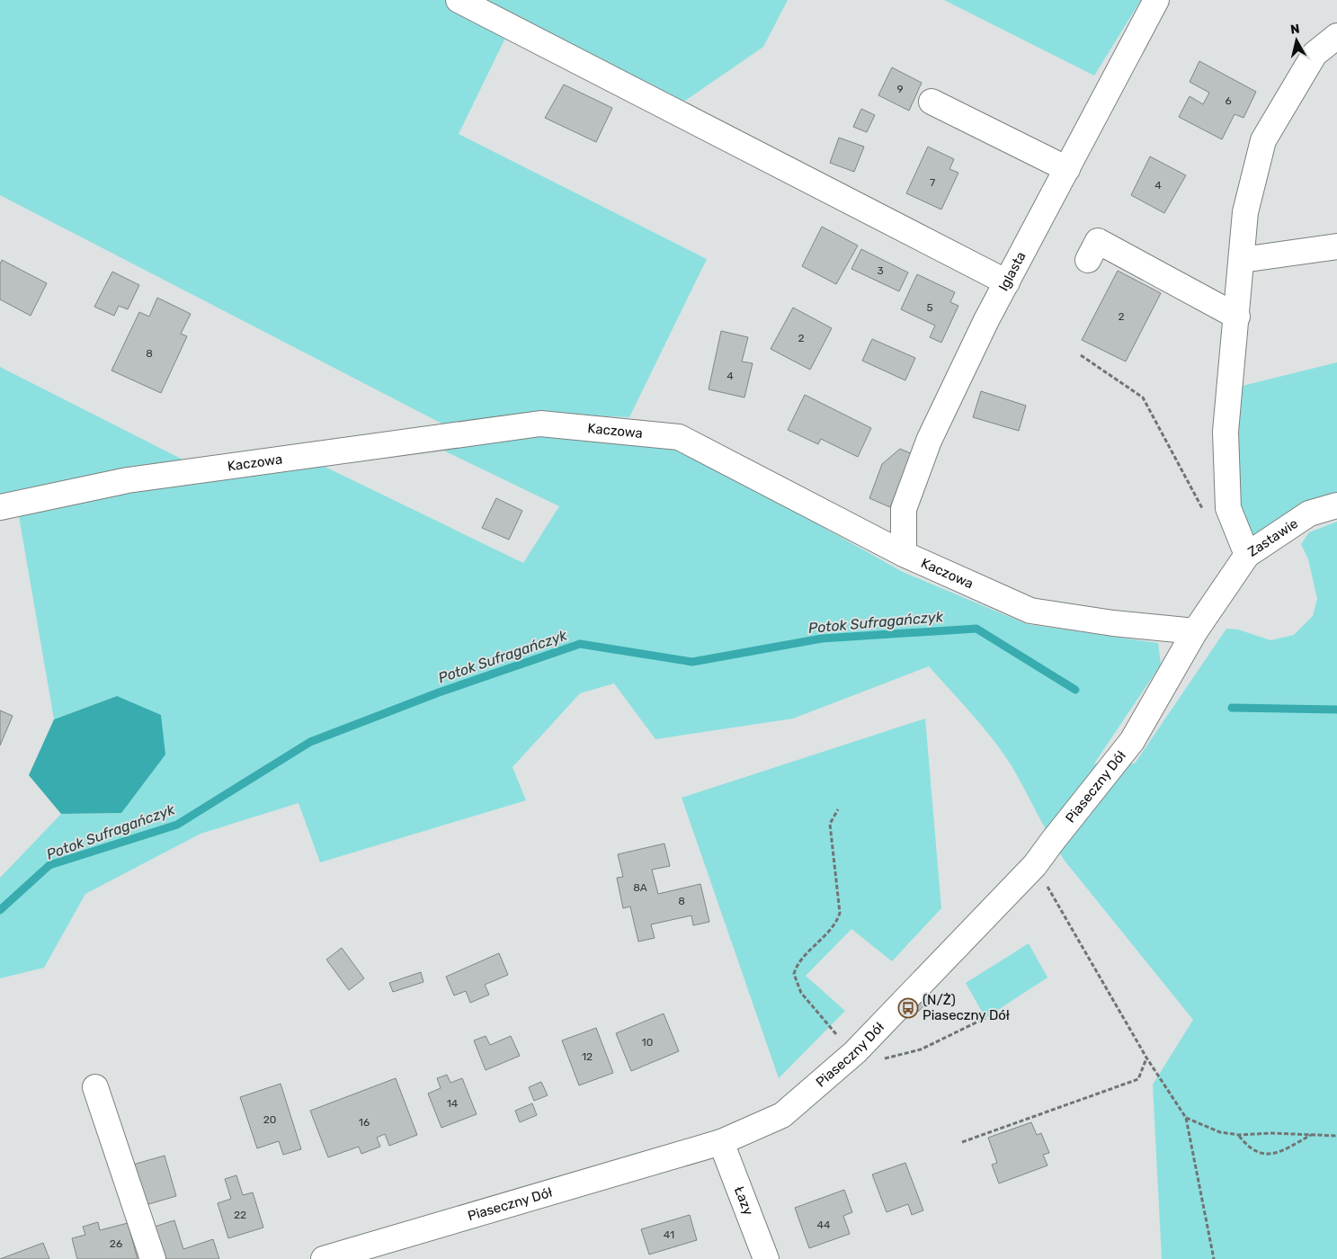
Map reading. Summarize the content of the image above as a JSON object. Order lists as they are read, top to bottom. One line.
{"streets":{"street":["Iglasta","Kaczowa","Zastawie","Piaseczny Dół","Łazy"]},"crossings":[["Iglasta","Kaczowa"],["Kaczowa","Piaseczny Dół"],["Zastawie","Piaseczny Dół"],["Piaseczny Dół","Łazy"]],"water":["Potok Sufragańczyk"],"places":{"bus stop":["(N/Ż) Piaseczny Dół"]},"house_numbers":["9","6","7","4","3","5","2","2","8","4","8A","8","10","12","14","20","16","22","44","41","26"],"north":"top"}
